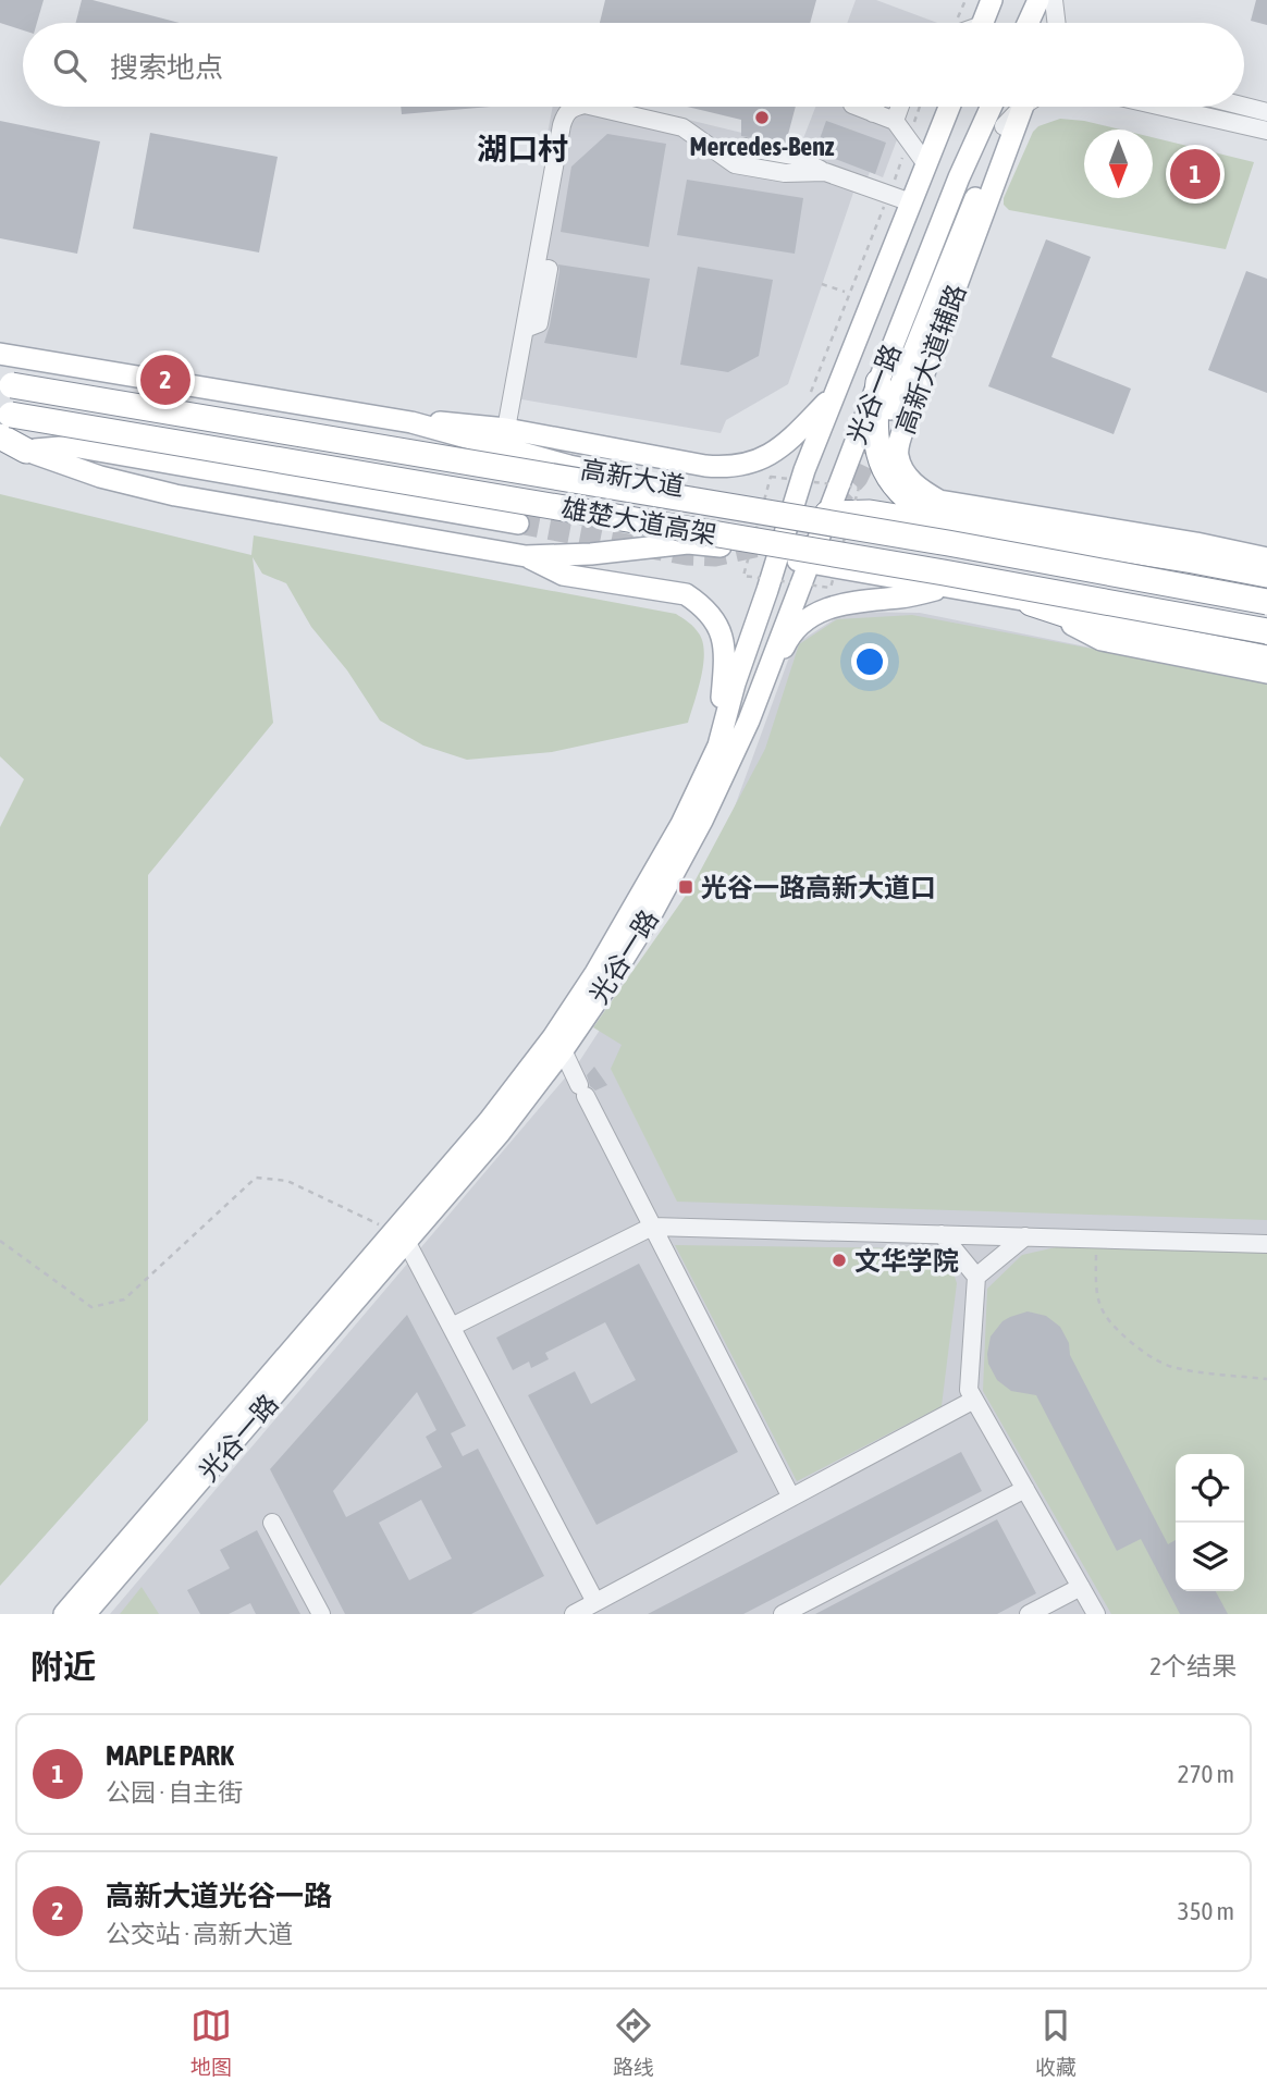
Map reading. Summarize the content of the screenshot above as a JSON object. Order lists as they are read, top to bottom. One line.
{"streets":{"highway":["雄楚大道高架"],"main road":["高新大道辅路","光谷一路","高新大道"]},"crossings":[["光谷一路","高新大道"]],"districts":["湖口村"],"places":{"other":["Mercedes-Benz","文华学院"],"transit":["光谷一路高新大道口"]},"north":"bottom","page":{"search":"搜索地点","pins":["1","2"],"heading":["附近","2个结果"],"list":[{"mark":"1","name":"MAPLE PARK","note":"公园 · 自主街","value":"270 m"},{"mark":"2","name":"高新大道光谷一路","note":"公交站 · 高新大道","value":"350 m"}],"nav":["地图","路线","收藏"]}}
